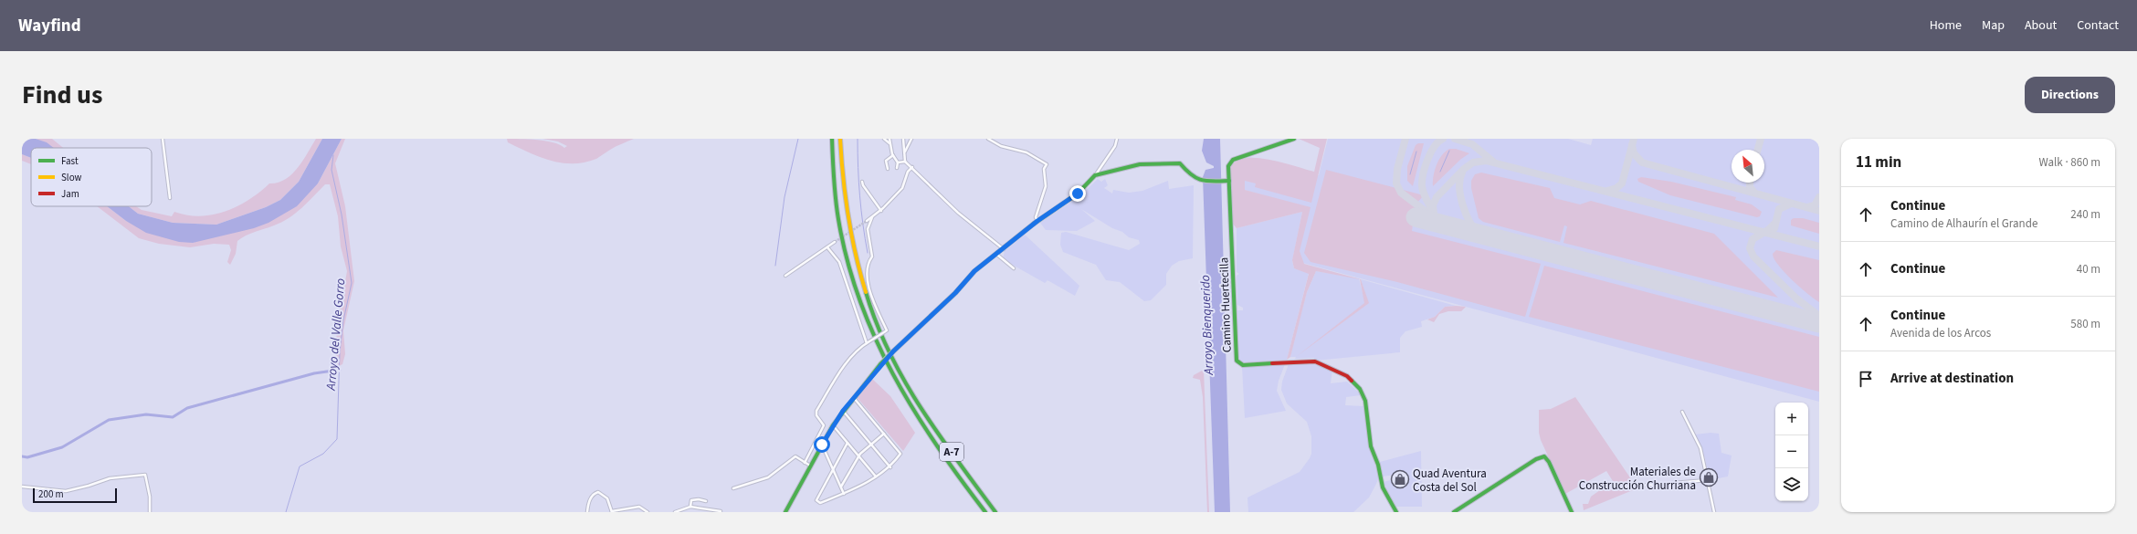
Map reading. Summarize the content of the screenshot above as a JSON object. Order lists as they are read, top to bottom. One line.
{"streets":{"main road":["Camino Huertecilla","A-7"]},"water":["Arroyo Bienquerido","Arroyo del Valle Gorro"],"places":{"shop":["Materiales de Construcción Churriana","Quad Aventura Costa del Sol"]},"legend":["Fast","Slow","Jam"],"scale_bar":"200 m","north":"top left","page":{"header":"Wayfind","nav":["Home","Map","About","Contact"],"title":"Find us","buttons":"Directions","heading":["11 min","Walk · 860 m"],"list":[["Continue","Camino de Alhaurín el Grande","240 m"],["Continue","40 m"],["Continue","Avenida de los Arcos","580 m"],"Arrive at destination"],"map_buttons":["+","−"],"scale":"200 m"}}
